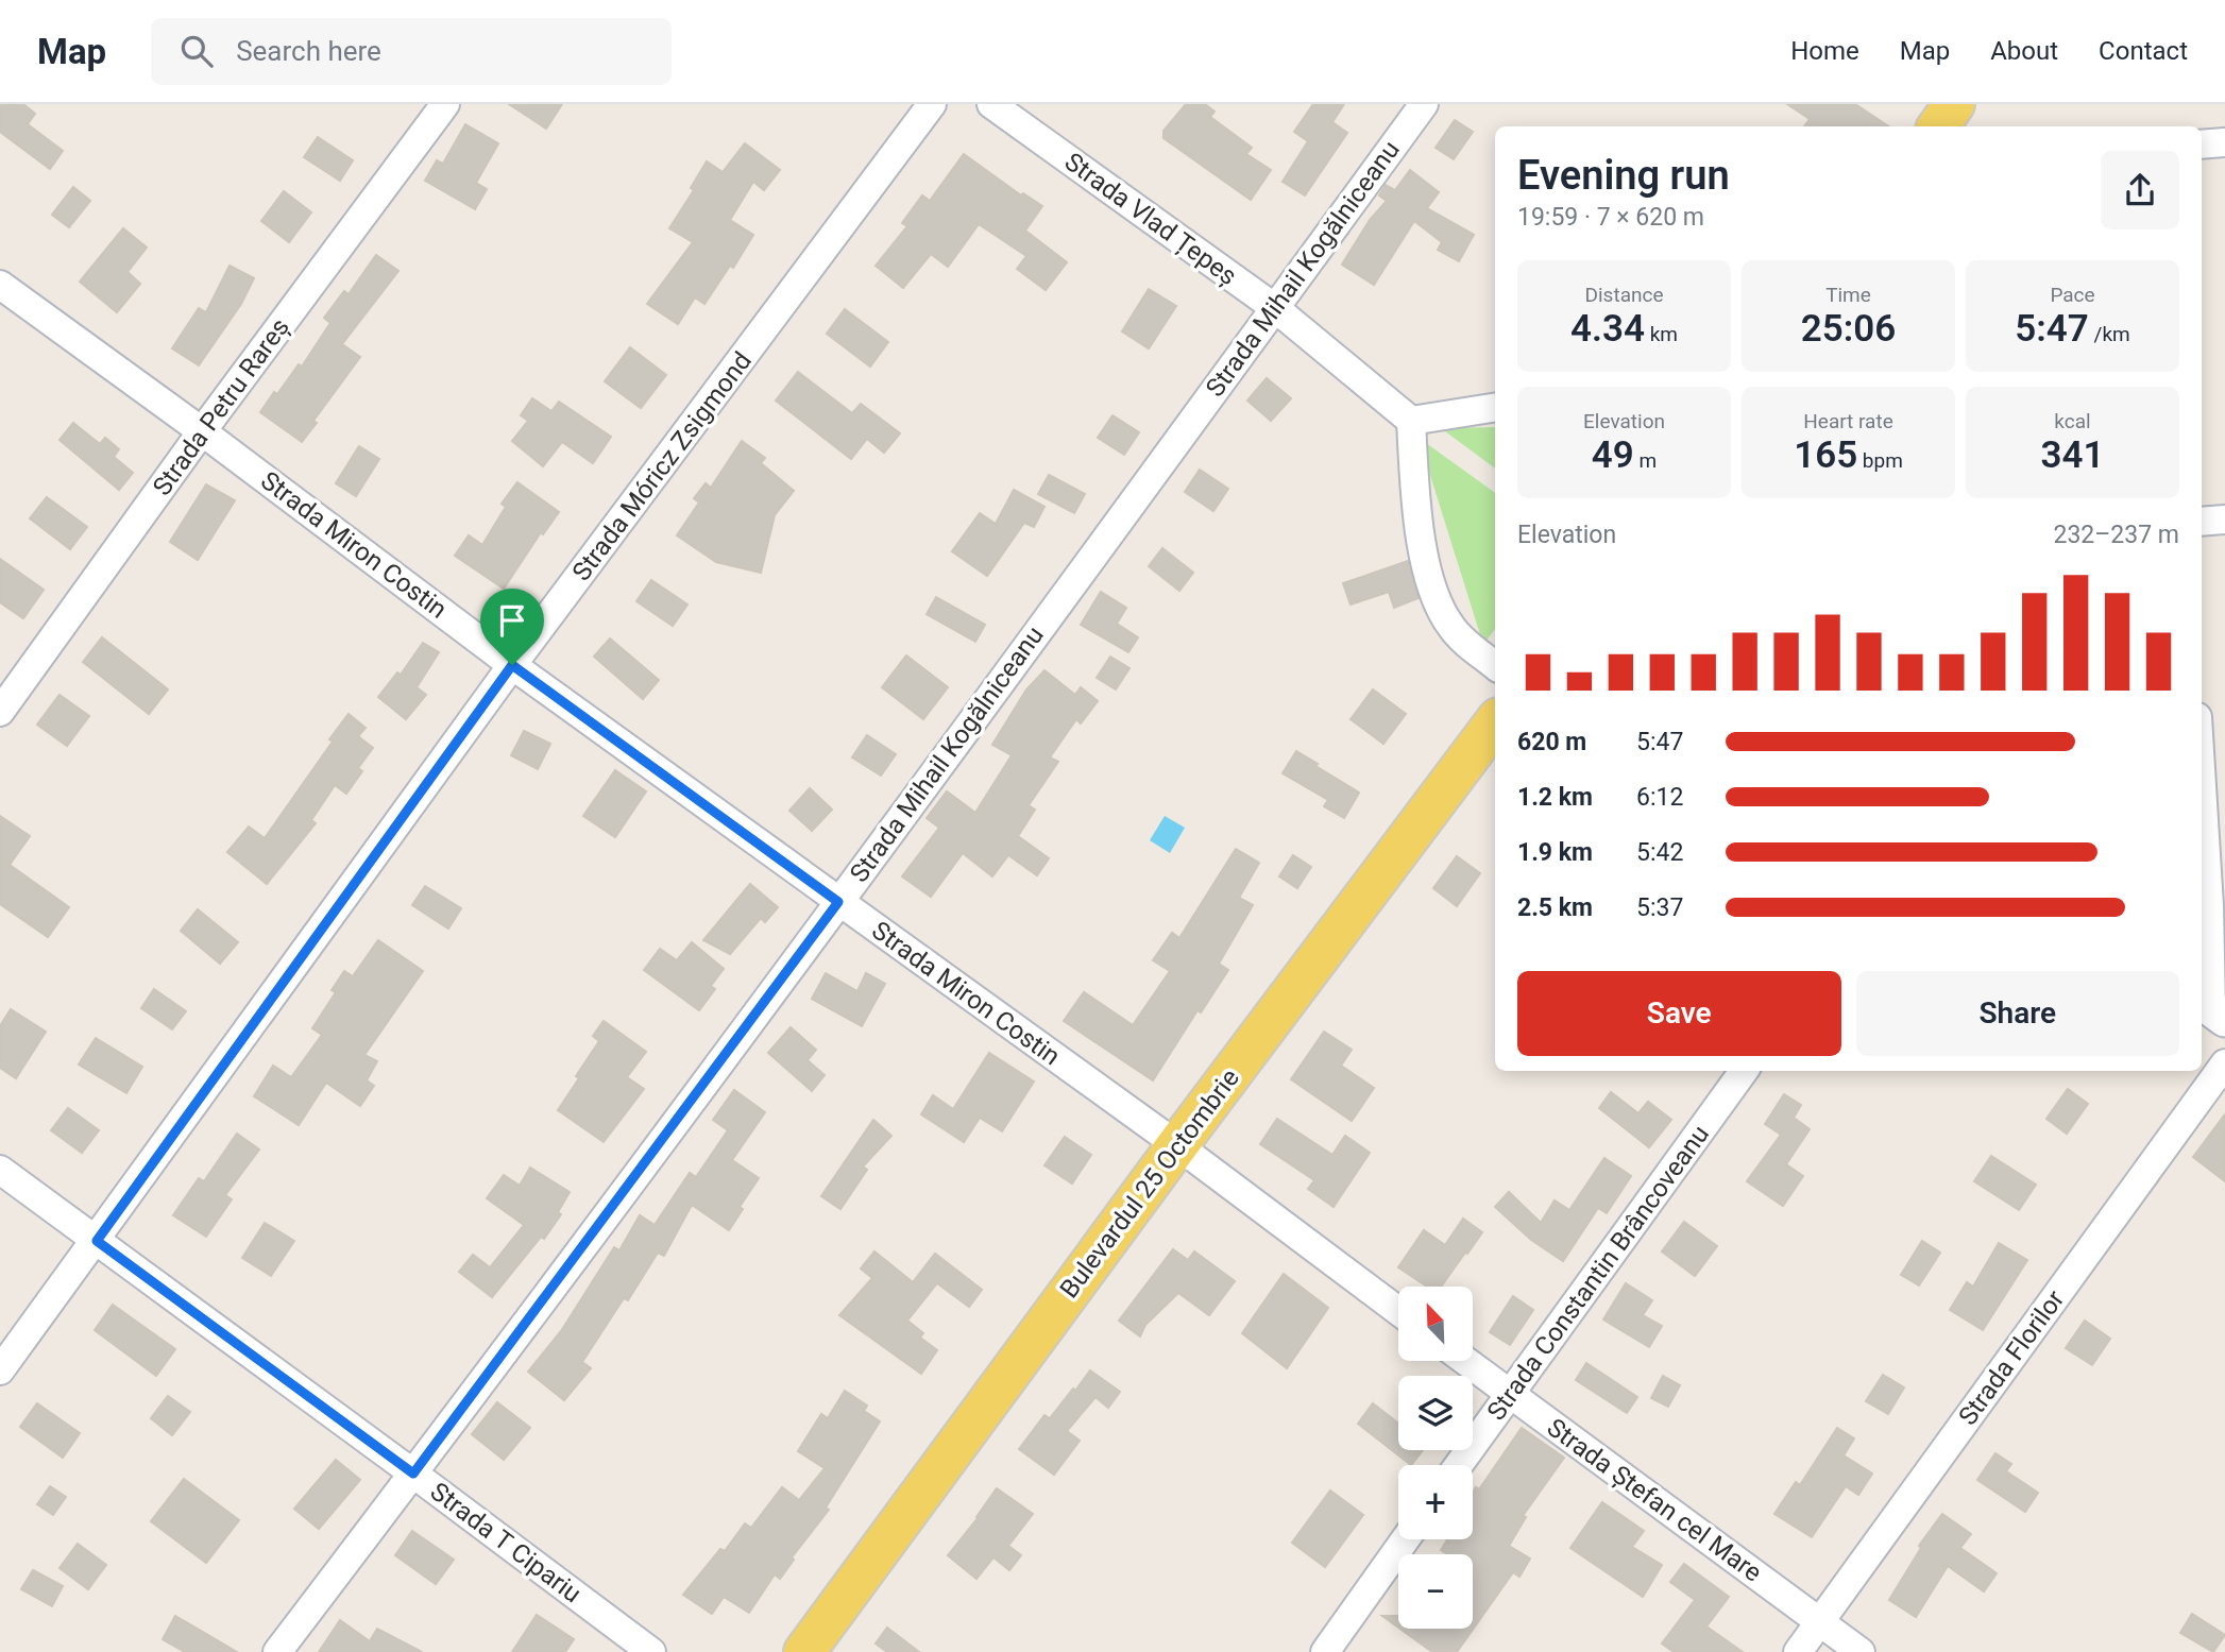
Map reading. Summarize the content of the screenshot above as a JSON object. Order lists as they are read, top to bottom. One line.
{"streets":{"main road":["Bulevardul 25 Octombrie"],"street":["Strada Vlad Țepeș","Strada Mihail Kogălniceanu","Strada Petru Rareș","Strada Móricz Zsigmond","Strada Miron Costin","Strada Constantin Brâncoveanu","Strada Florilor","Strada Ștefan cel Mare","Strada T Cipariu"]},"crossings":[["Strada Vlad Țepeș","Strada Mihail Kogălniceanu"],["Strada Mihail Kogălniceanu","Strada Miron Costin"],["Strada Mihail Kogălniceanu","Strada T Cipariu"],["Strada Petru Rareș","Strada Miron Costin"],["Strada Móricz Zsigmond","Strada Miron Costin"],["Strada Móricz Zsigmond","Strada T Cipariu"],["Strada Miron Costin","Bulevardul 25 Octombrie"],["Strada Constantin Brâncoveanu","Strada Ștefan cel Mare"],["Strada Florilor","Strada Ștefan cel Mare"]],"north":"top left","page":{"header":"Map","search":"Search here","nav":["Home","Map","About","Contact"],"heading":["Evening run","19:59 · 7 × 620 m"],"stats":[["Distance","4.34 km"],["Time","25:06"],["Pace","5:47 /km"],["Elevation","49 m"],["Heart rate","165 bpm"],["kcal","341"]],"chart":["Elevation","232–237 m"],"list":[{"name":"620 m","note":"5:47"},{"name":"1.2 km","note":"6:12"},{"name":"1.9 km","note":"5:42"},{"name":"2.5 km","note":"5:37"}],"buttons":["Save","Share"],"map_buttons":["+","−"]}}
